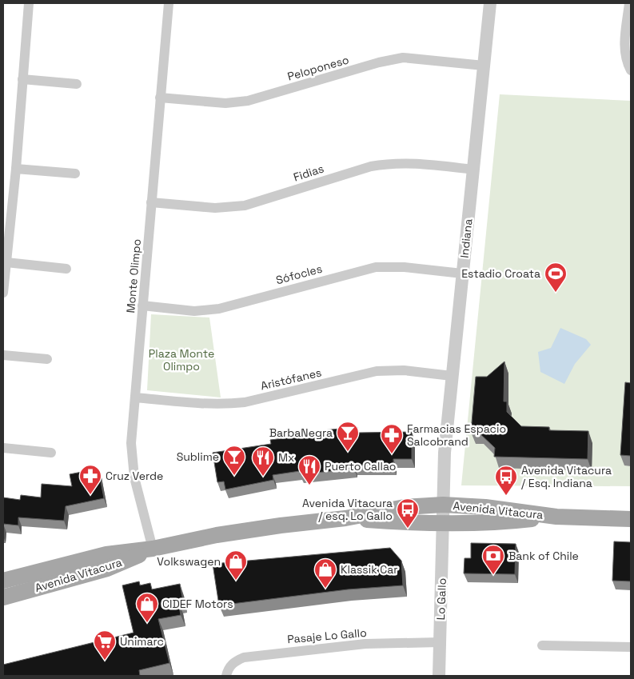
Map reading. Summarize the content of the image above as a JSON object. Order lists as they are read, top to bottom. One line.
{"streets":{"main road":["Avenida Vitacura"],"street":["Peloponeso","Fidias","Indiana","Sófocles","Monte Olimpo","Aristófanes","Lo Gallo","Pasaje Lo Gallo"]},"crossings":[["Peloponeso","Indiana"],["Peloponeso","Monte Olimpo"],["Fidias","Indiana"],["Fidias","Monte Olimpo"],["Indiana","Sófocles"],["Indiana","Aristófanes"],["Indiana","Avenida Vitacura"],["Indiana","Lo Gallo"],["Sófocles","Monte Olimpo"],["Monte Olimpo","Aristófanes"],["Monte Olimpo","Avenida Vitacura"],["Avenida Vitacura","Lo Gallo"],["Lo Gallo","Pasaje Lo Gallo"]],"parks":["Plaza Monte Olimpo"],"places":{"sports":["Estadio Croata"],"bar":["BarbaNegra","Sublime"],"pharmacy":["Farmacias Espacio Salcobrand","Cruz Verde"],"restaurant":["Mx","Puerto Callao"],"bus stop":["Avenida Vitacura / Esq. Indiana","Avenida Vitacura / esq. Lo Gallo"],"bank":["Bank of Chile"],"shop":["Volkswagen","Klassik Car","CIDEF Motors"],"supermarket":["Unimarc"]}}
